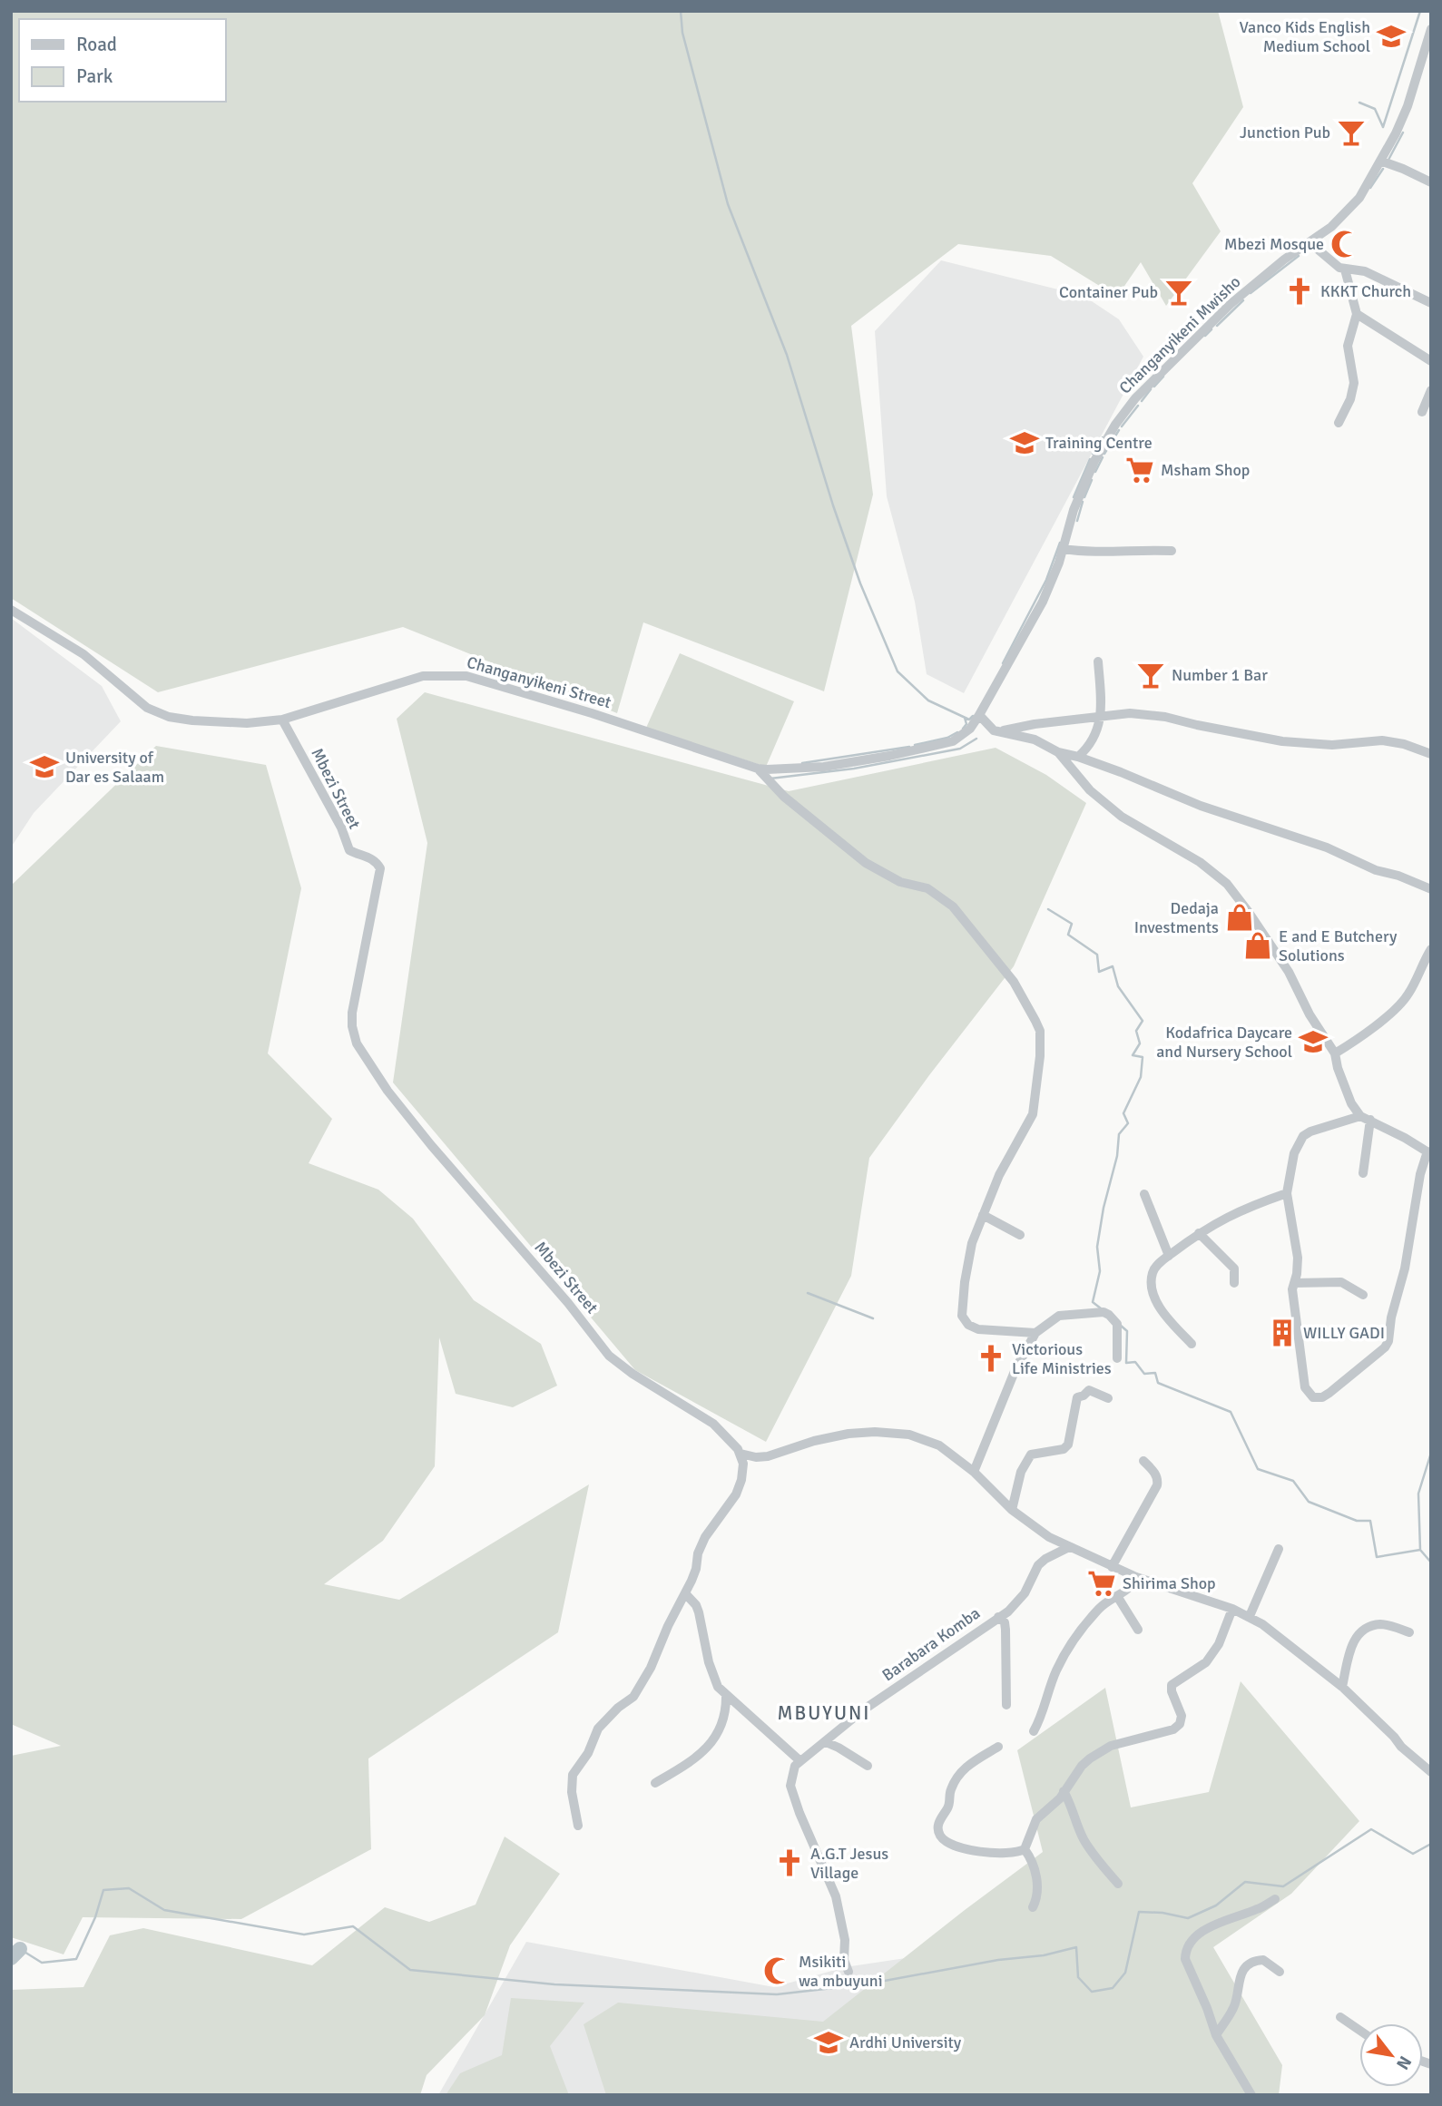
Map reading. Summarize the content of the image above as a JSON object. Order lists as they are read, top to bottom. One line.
{"streets":{"street":["Changanyikeni Mwisho","Changanyikeni Street","Mbezi Street","Barabara Komba"]},"crossings":[["Changanyikeni Mwisho","Changanyikeni Street"],["Changanyikeni Street","Mbezi Street"]],"districts":["MBUYUNI"],"places":{"school or university":["Vanco Kids English Medium School","Training Centre","University of Dar es Salaam","Kodafrica Daycare and Nursery School","Ardhi University"],"bar":["Junction Pub","Container Pub","Number 1 Bar"],"mosque":["Mbezi Mosque","Msikiti wa mbuyuni"],"church":["KKKT Church","Victorious Life Ministries","A.G.T Jesus Village"],"supermarket":["Msham Shop","Shirima Shop"],"shop":["Dedaja Investments","E and E Butchery Solutions"],"building":["WILLY GADI"]},"legend":["Road","Park"],"north":"bottom right"}
